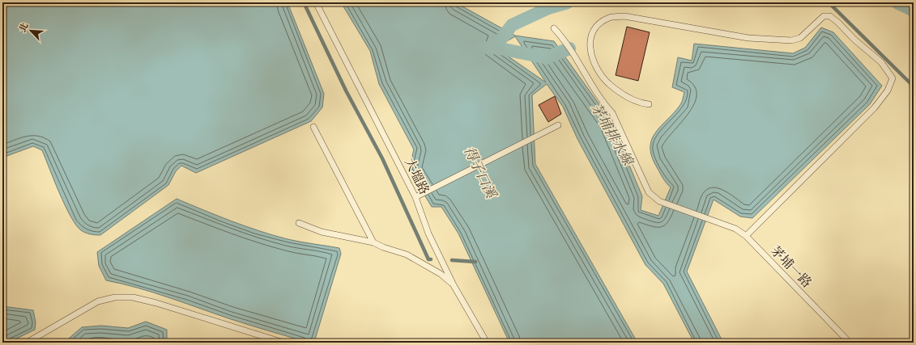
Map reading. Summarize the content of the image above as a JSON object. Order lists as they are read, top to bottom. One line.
{"streets":{"lane":["大塭路","茅埔一路"]},"water":["茅埔排水線","得子口溪"],"north":"top left"}
